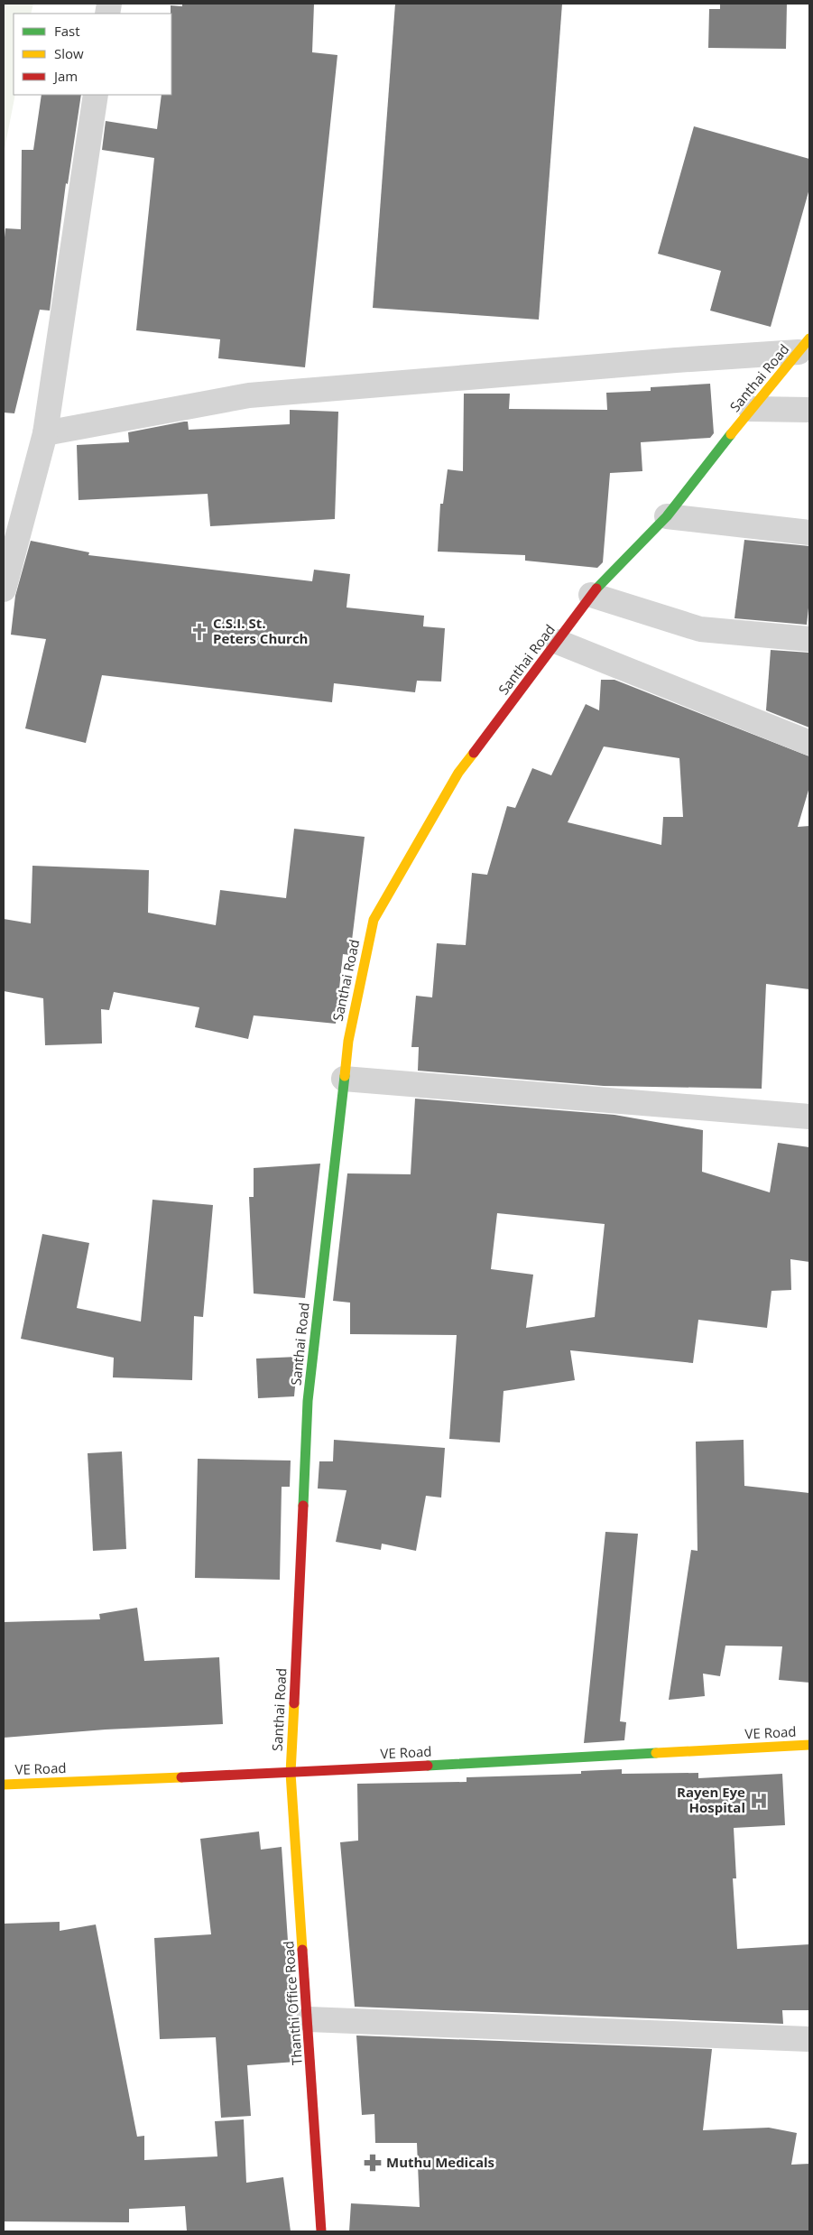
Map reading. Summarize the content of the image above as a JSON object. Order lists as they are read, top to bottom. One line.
{"streets":{"street":["Santhai Road","VE Road","Thanthi Office Road"]},"crossings":[["Santhai Road","VE Road"],["Santhai Road","Thanthi Office Road"],["VE Road","Thanthi Office Road"]],"places":{"church":["C.S.I. St. Peters Church"],"hospital":["Rayen Eye Hospital"],"pharmacy":["Muthu Medicals"]},"legend":["Fast","Slow","Jam"]}
